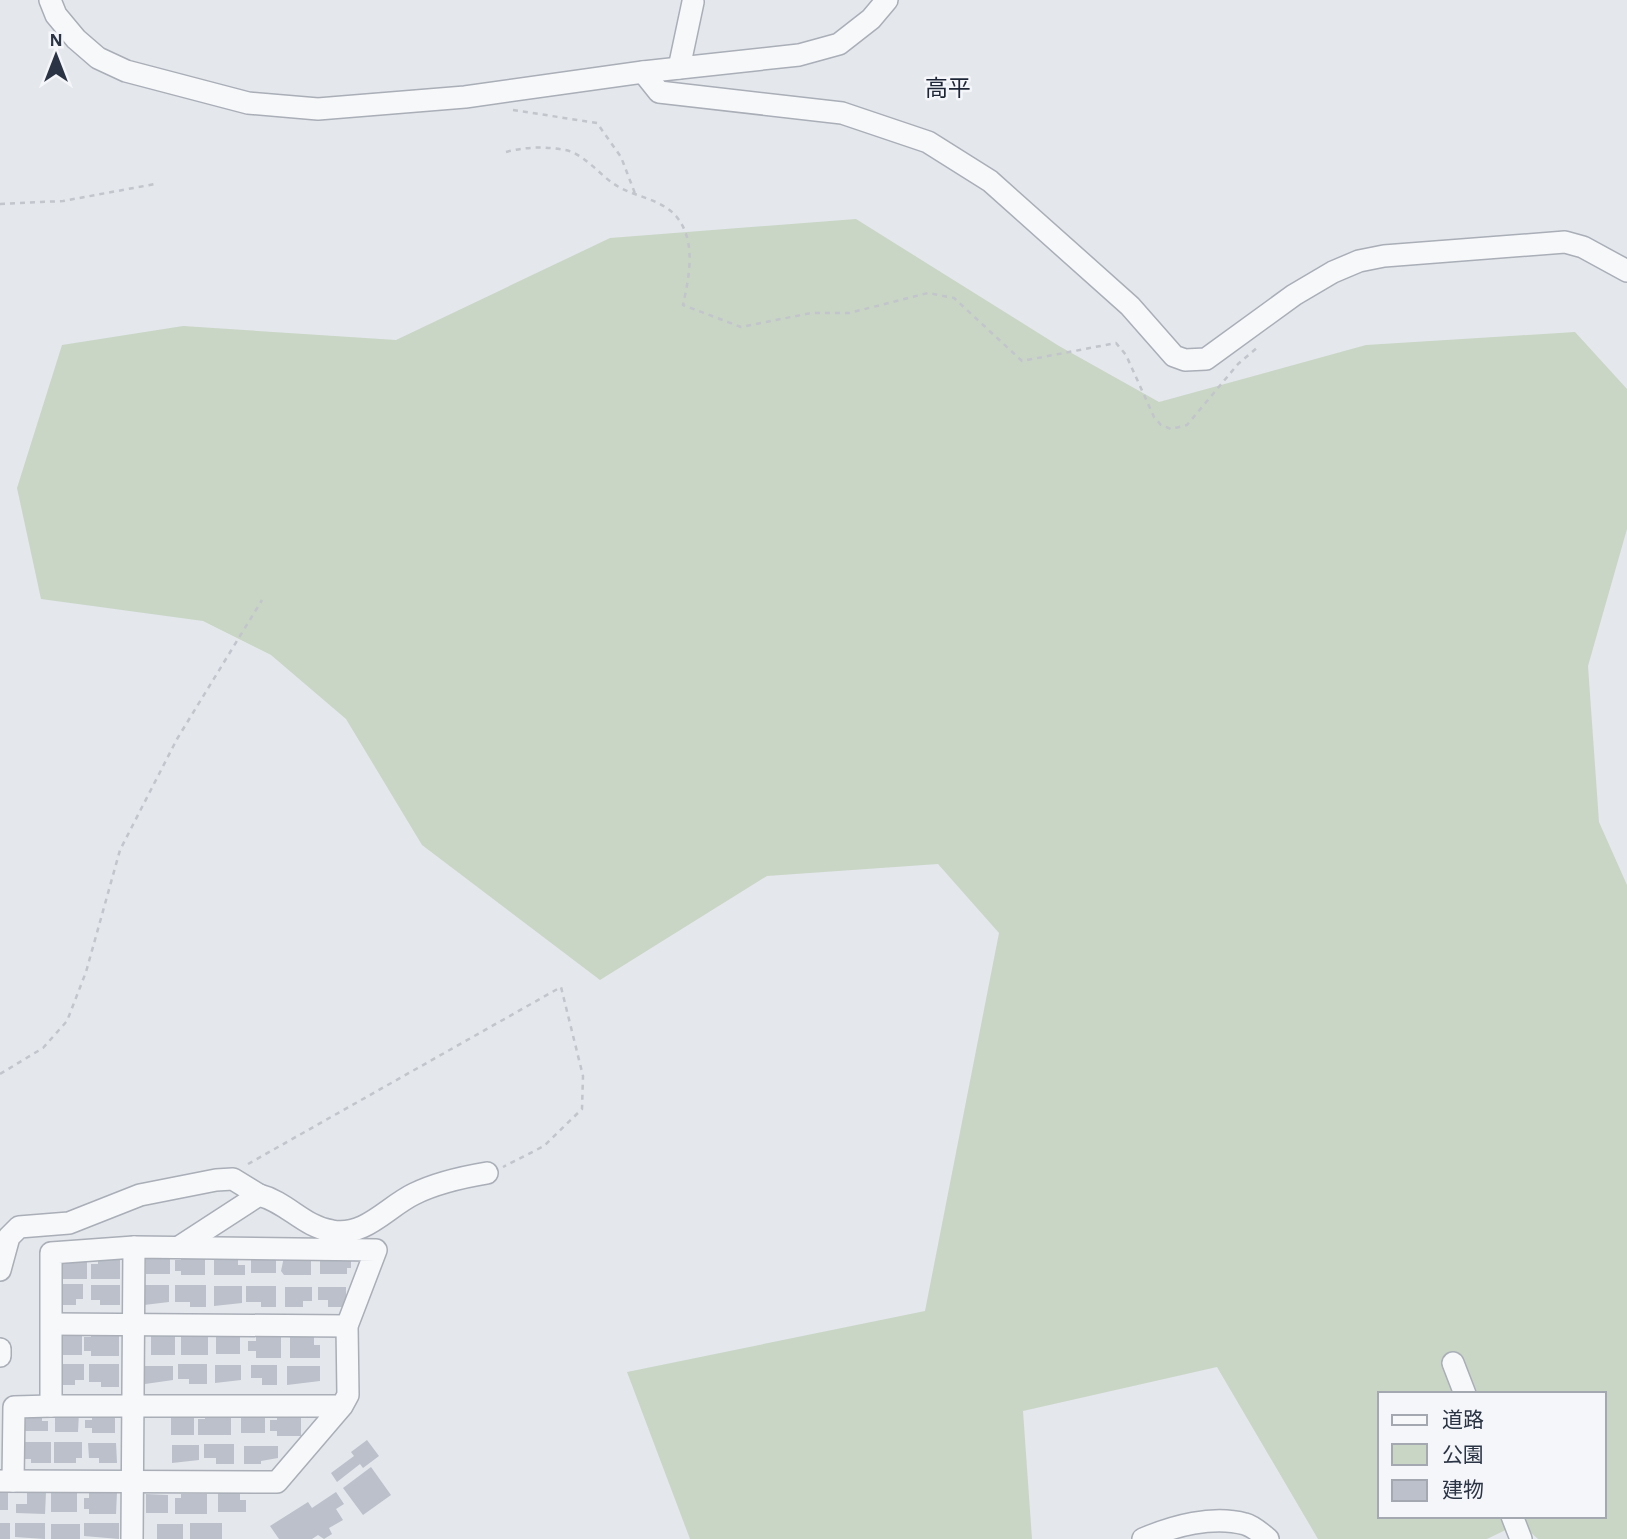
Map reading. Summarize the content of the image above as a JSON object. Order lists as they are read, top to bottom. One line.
{"districts":["高平"],"legend":["道路","公園","建物"],"north":"top"}
